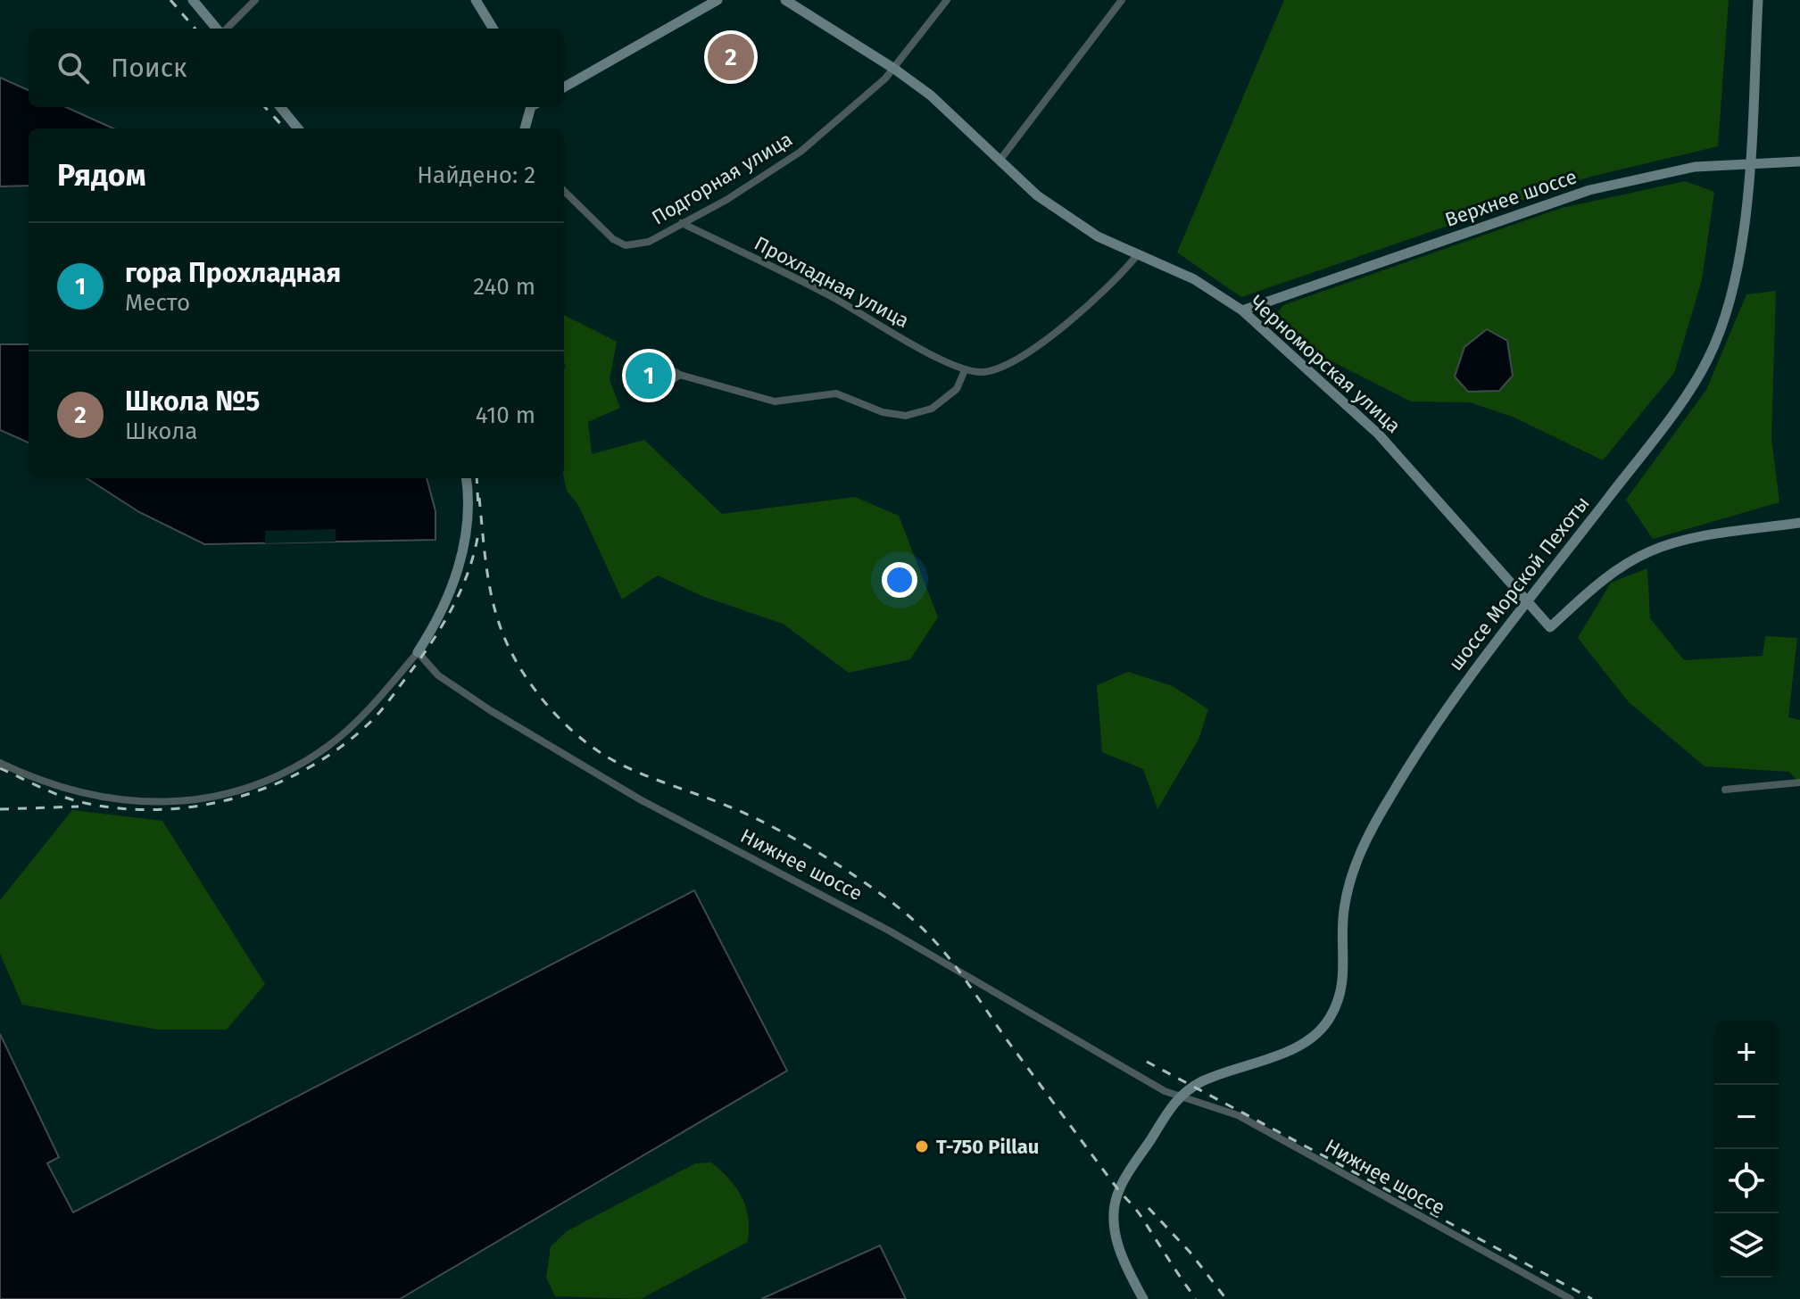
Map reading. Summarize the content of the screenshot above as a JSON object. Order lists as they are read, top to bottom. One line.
{"streets":{"street":["Подгорная улица","Верхнее шоссе","Прохладная улица","Черноморская улица","шоссе Морской Пехоты","Нижнее шоссе"]},"crossings":[["Подгорная улица","Прохладная улица"],["Подгорная улица","Черноморская улица"],["Верхнее шоссе","Черноморская улица"],["Верхнее шоссе","шоссе Морской Пехоты"],["Черноморская улица","шоссе Морской Пехоты"],["шоссе Морской Пехоты","Нижнее шоссе"]],"places":["T-750 Pillau"],"page":{"search":"Поиск","pins":["2","1"],"heading":["Рядом","Найдено: 2"],"list":[{"mark":"1","name":"гора Прохладная","note":"Место","value":"240 m"},{"mark":"2","name":"Школа №5","note":"Школа","value":"410 m"}],"map_buttons":["+","−"]}}
